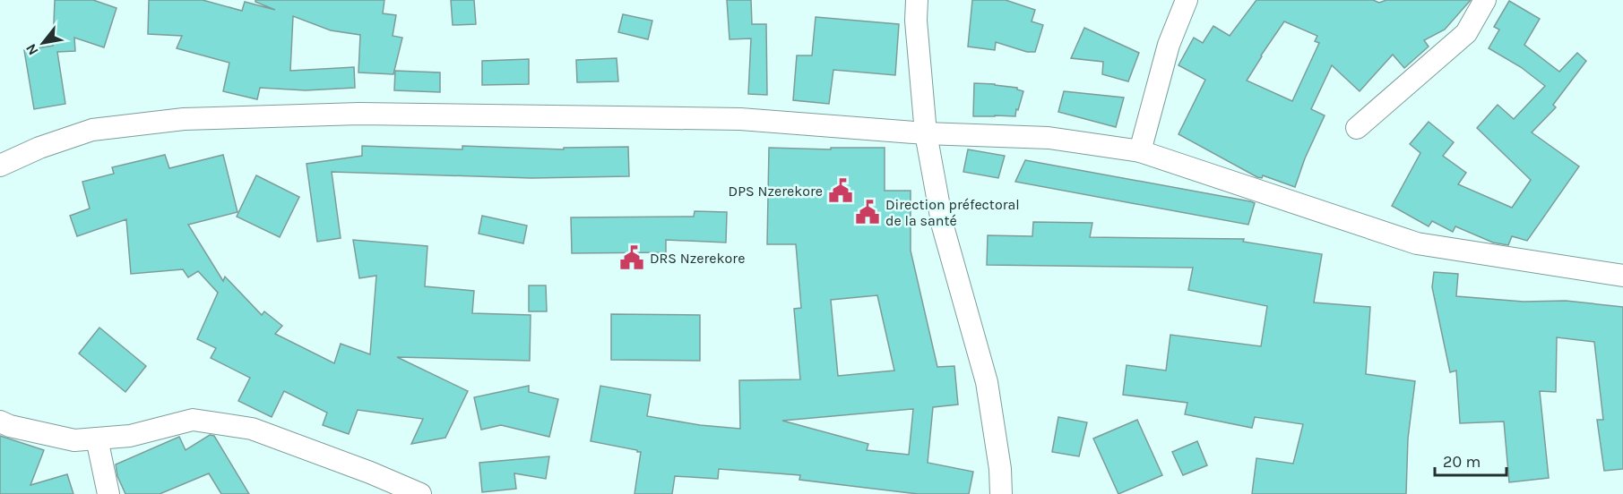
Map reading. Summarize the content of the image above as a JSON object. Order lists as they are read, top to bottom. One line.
{"places":{"public building":["DPS Nzerekore","Direction préfectoral de la santé","DRS Nzerekore"]},"scale_bar":"20 m","north":"bottom left"}
